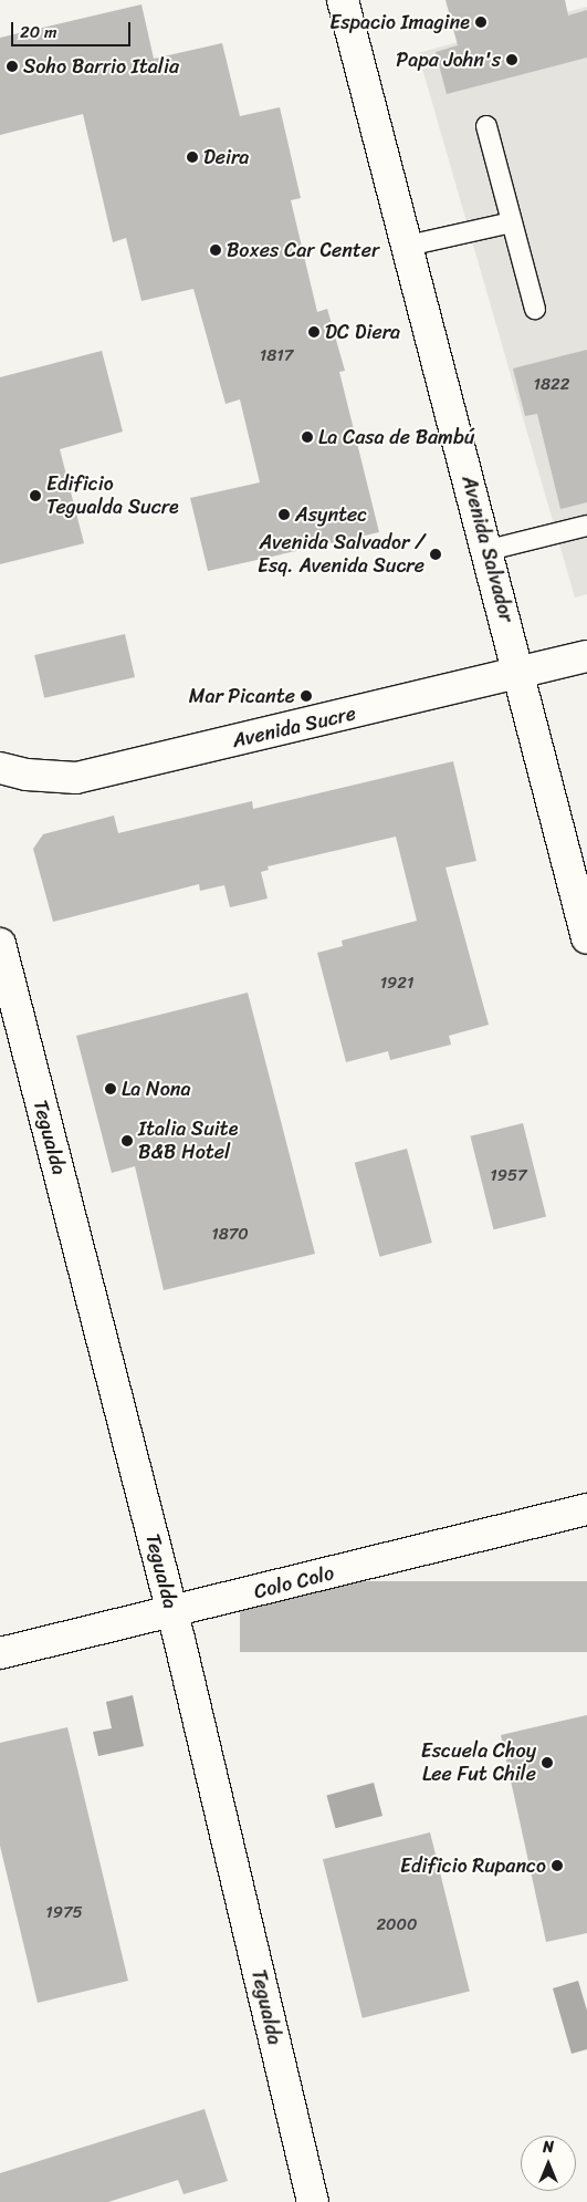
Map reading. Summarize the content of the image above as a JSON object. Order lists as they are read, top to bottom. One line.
{"streets":{"street":["Avenida Salvador","Avenida Sucre","Tegualda","Colo Colo"]},"crossings":[["Avenida Salvador","Avenida Sucre"],["Tegualda","Colo Colo"]],"places":["Espacio Imagine","Papa John's","Soho Barrio Italia","Deira","Boxes Car Center","DC Diera","La Casa de Bambú","Edificio Tegualda Sucre","Asyntec","Avenida Salvador / Esq. Avenida Sucre","Mar Picante","La Nona","Italia Suite B&B Hotel","Escuela Choy Lee Fut Chile","Edificio Rupanco"],"house_numbers":["1817","1822","1921","1957","1870","1975","2000"],"scale_bar":"20 m","north":"top"}
